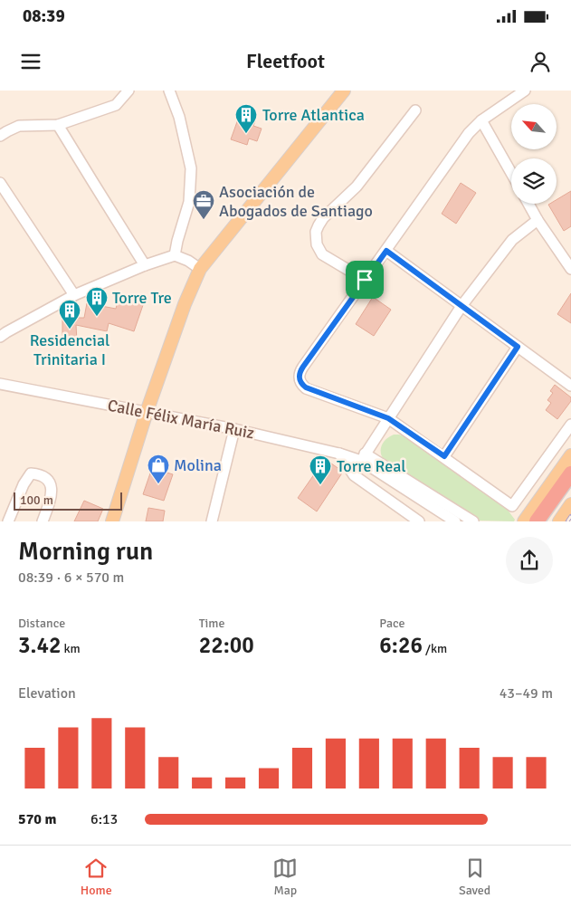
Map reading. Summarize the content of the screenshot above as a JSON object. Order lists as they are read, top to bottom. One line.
{"streets":{"street":["Calle Félix María Ruiz"]},"places":{"building":["Torre Atlantica","Torre Tre","Residencial Trinitaria I","Torre Real"],"office":["Asociación de Abogados de Santiago"],"shop":["Molina"]},"scale_bar":"100 m","north":"top left","page":{"status":"08:39","header":"Fleetfoot","scale":"100 m","heading":["Morning run","08:39 · 6 × 570 m"],"stats":[["Distance","3.42 km"],["Time","22:00"],["Pace","6:26 /km"]],"chart":["Elevation","43–49 m"],"list":[{"name":"570 m","note":"6:13"}],"tabs":["Home","Map","Saved"]}}
